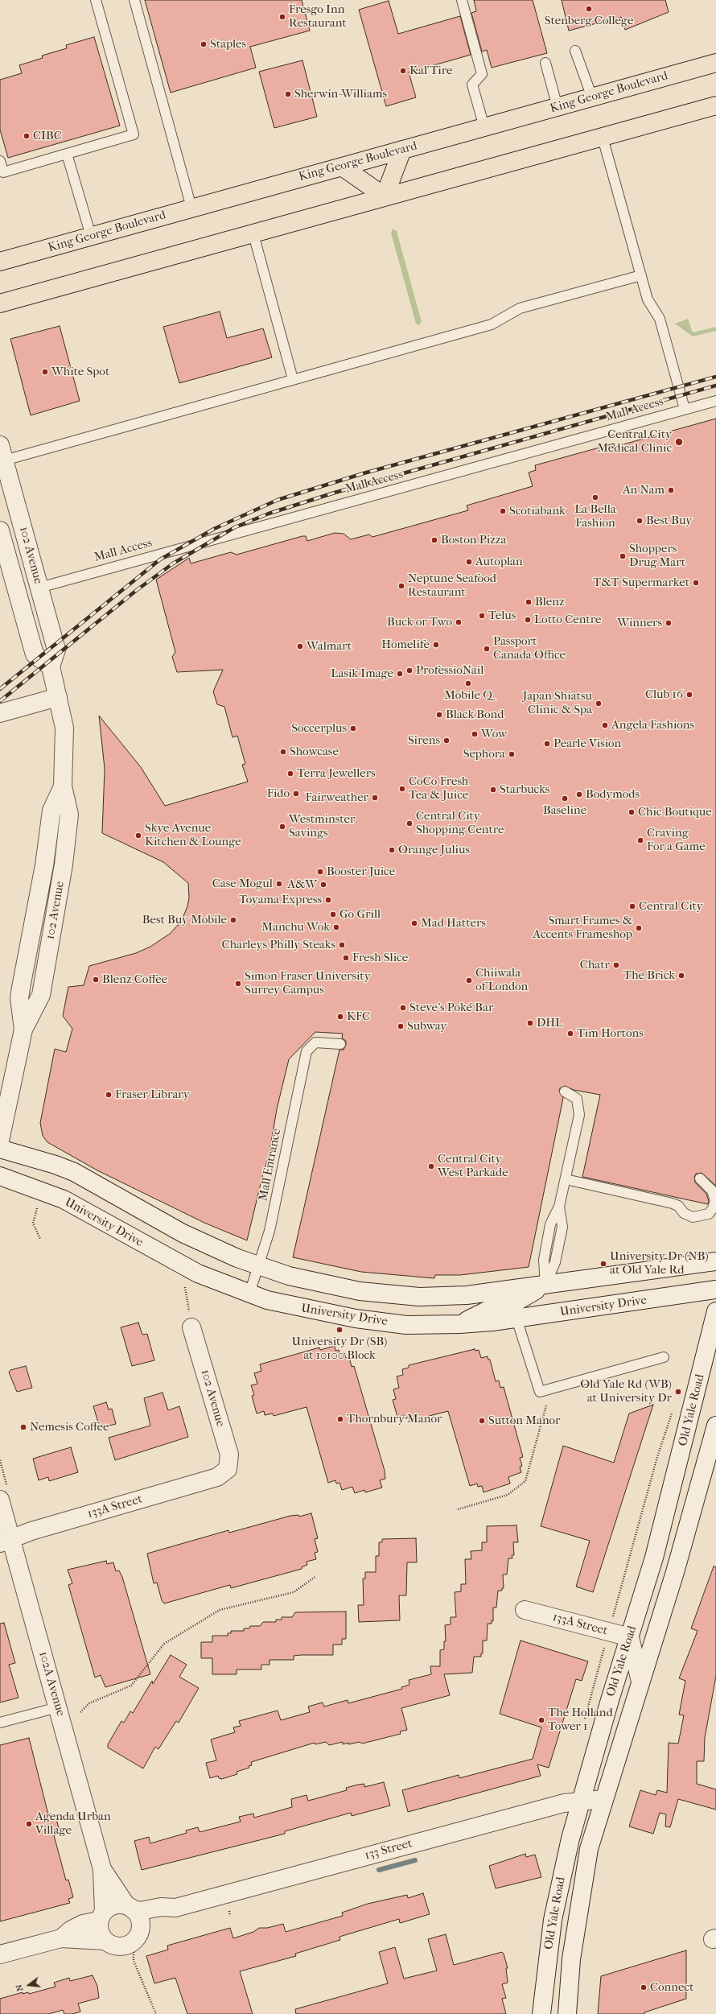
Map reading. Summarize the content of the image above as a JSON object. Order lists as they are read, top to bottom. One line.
{"streets":{"main road":["King George Boulevard","102 Avenue","University Drive","Old Yale Road","133A Street","102A Avenue","133 Street"],"lane":["Mall Access","Mall Entrance"]},"crossings":[["Mall Access","102 Avenue"],["102 Avenue","133A Street"],["Mall Entrance","University Drive"],["Old Yale Road","133A Street"],["Old Yale Road","133 Street"],["133A Street","102A Avenue"],["102A Avenue","133 Street"]],"places":["Stenberg College","Fresgo Inn Restaurant","Staples","Kal Tire","Sherwin-Williams","CIBC","White Spot","Central City Medical Clinic","An Nam","La Bella Fashion","Scotiabank","Best Buy","Boston Pizza","Shoppers Drug Mart","Autoplan","T&T Supermarket","Neptune Seafood Restaurant","Blenz","Telus","Lotto Centre","Buck or Two","Winners","Homelife","Walmart","Passport Canada Office","ProfessioNail","Lasik Image","Mobile Q","Club 16","Japan Shiatsu Clinic & Spa","Black Bond","Angela Fashions","Soccerplus","Wow","Sirens","Pearle Vision","Showcase","Sephora","Terra Jewellers","CoCo Fresh Tea & Juice","Starbucks","Fido","Bodymods","Fairweather","Baseline","Chic Boutique","Central City Shopping Centre","Westminster Savings","Skye Avenue Kitchen & Lounge","Craving For a Game","Orange Julius","Booster Juice","Case Mogul","A&W","Toyama Express","Central City","Go Grill","Best Buy Mobile","Mad Hatters","Manchu Wok","Smart Frames & Accents Frameshop","Charleys Philly Steaks","Fresh Slice","Chatr","The Brick","Blenz Coffee","Chiiwala of London","Simon Fraser University Surrey Campus","Steve's Poké Bar","KFC","DHL","Subway","Tim Hortons","Fraser Library","Central City West Parkade","University Dr (NB) at Old Yale Rd","University Dr (SB) at 10100 Block","Old Yale Rd (WB) at University Dr","Thornbury Manor","Sutton Manor","Nemesis Coffee","The Holland Tower 1","Agenda Urban Village","Connect"],"north":"left"}
